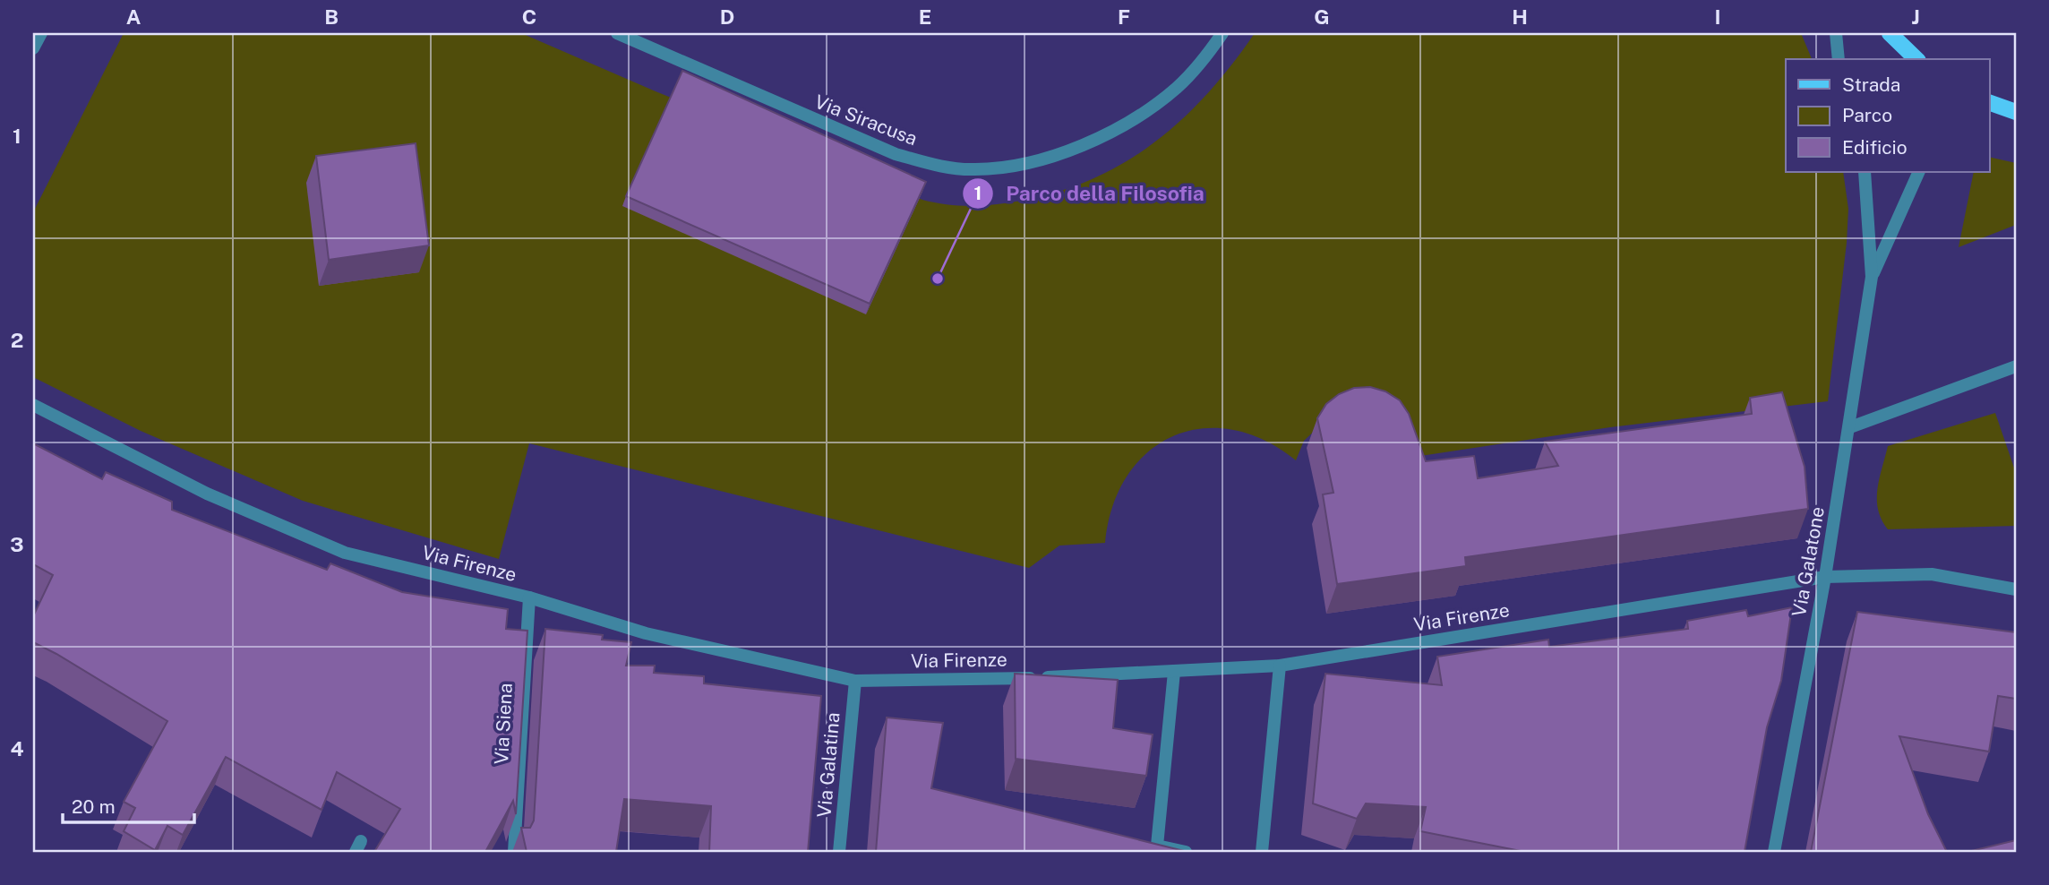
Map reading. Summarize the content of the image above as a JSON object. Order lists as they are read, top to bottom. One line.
{"streets":{"street":["Via Siracusa","Via Galatone","Via Firenze","Via Siena","Via Galatina"]},"crossings":[["Via Galatone","Via Firenze"],["Via Firenze","Via Siena"],["Via Firenze","Via Galatina"]],"places":["Parco della Filosofia"],"legend":["Strada","Parco","Edificio"],"scale_bar":"20 m","grid":{"columns":["A","B","C","D","E","F","G","H","I","J"],"rows":["1","2","3","4"]}}
